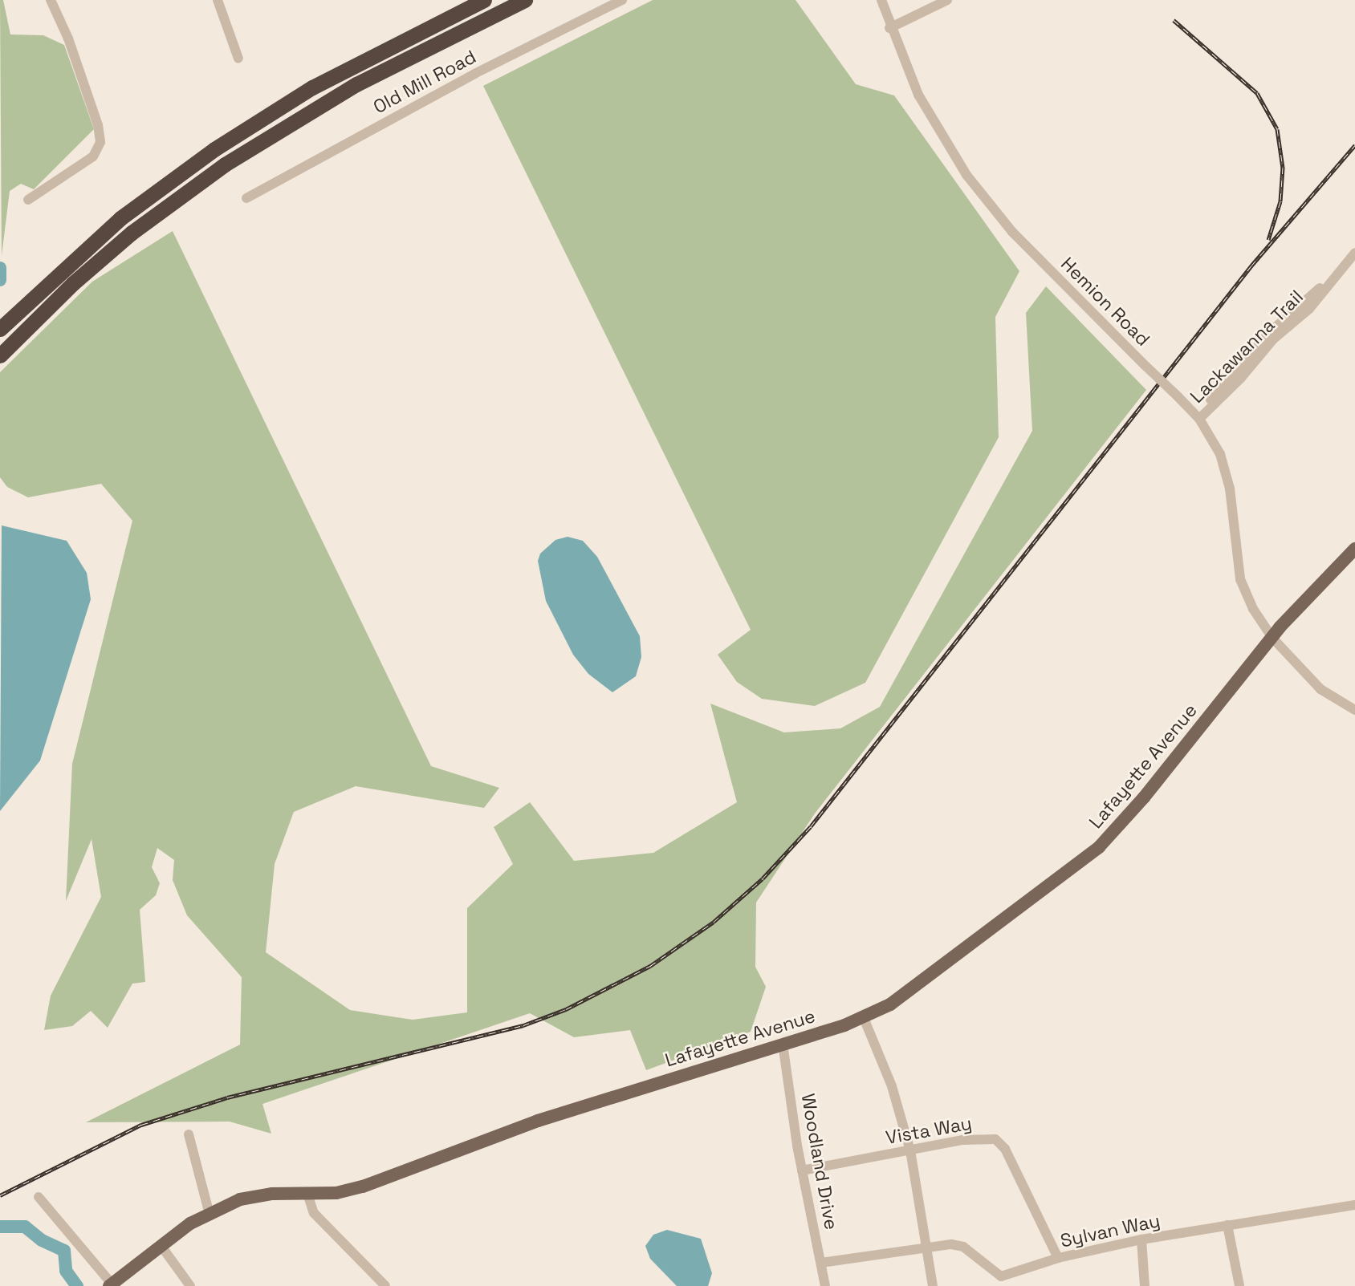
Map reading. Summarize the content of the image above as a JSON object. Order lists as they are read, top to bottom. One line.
{"streets":{"main road":["Lafayette Avenue"],"street":["Old Mill Road","Hemion Road","Lackawanna Trail","Vista Way","Woodland Drive","Sylvan Way"]},"crossings":[["Hemion Road","Lackawanna Trail"],["Hemion Road","Lafayette Avenue"],["Lafayette Avenue","Woodland Drive"],["Vista Way","Woodland Drive"],["Vista Way","Sylvan Way"]]}
